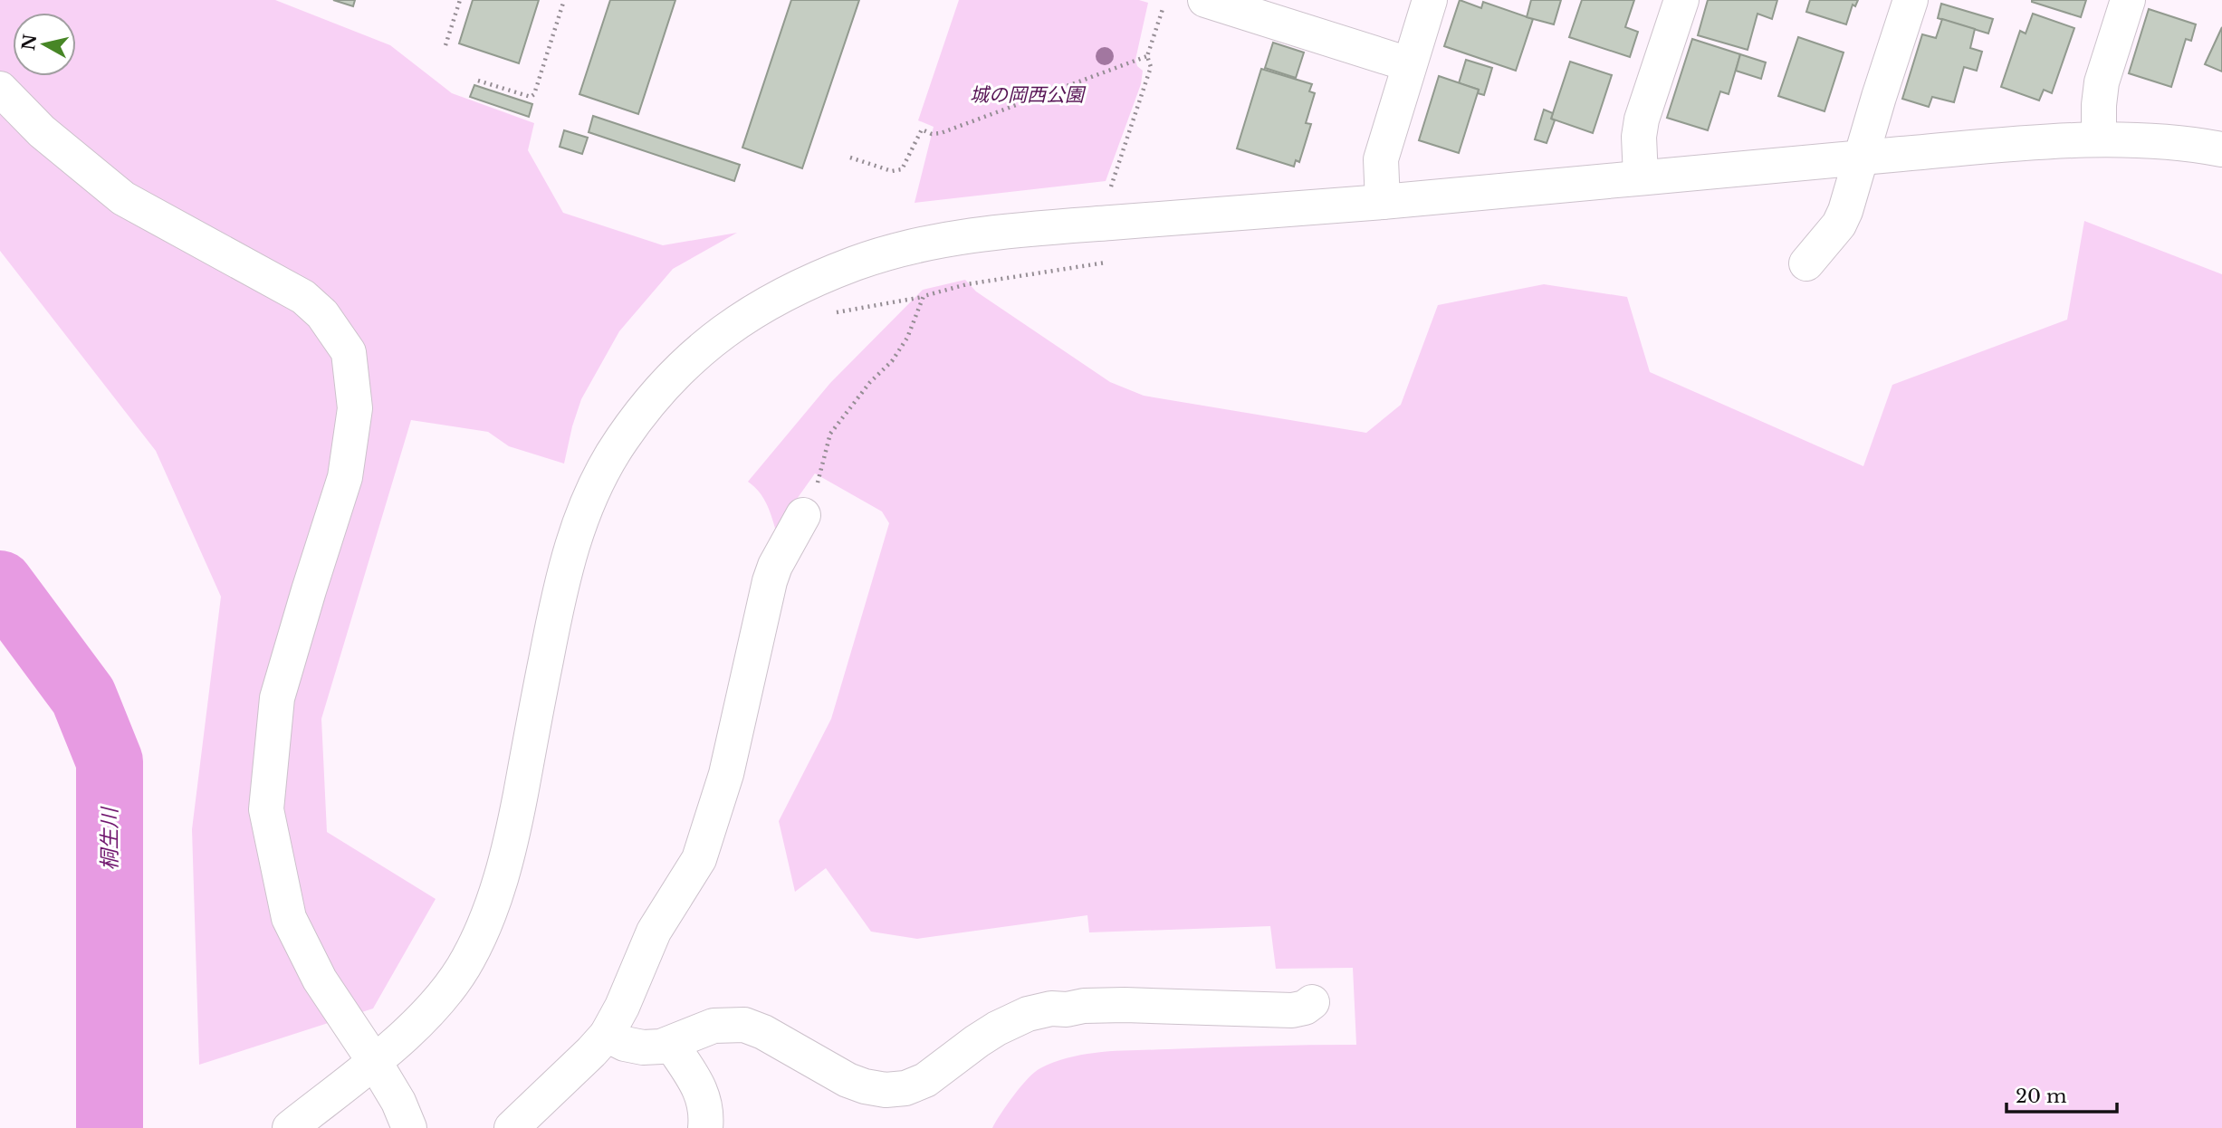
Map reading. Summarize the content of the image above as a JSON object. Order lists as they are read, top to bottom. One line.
{"water":["桐生川"],"parks":["城の岡西公園"],"scale_bar":"20 m","north":"left"}
